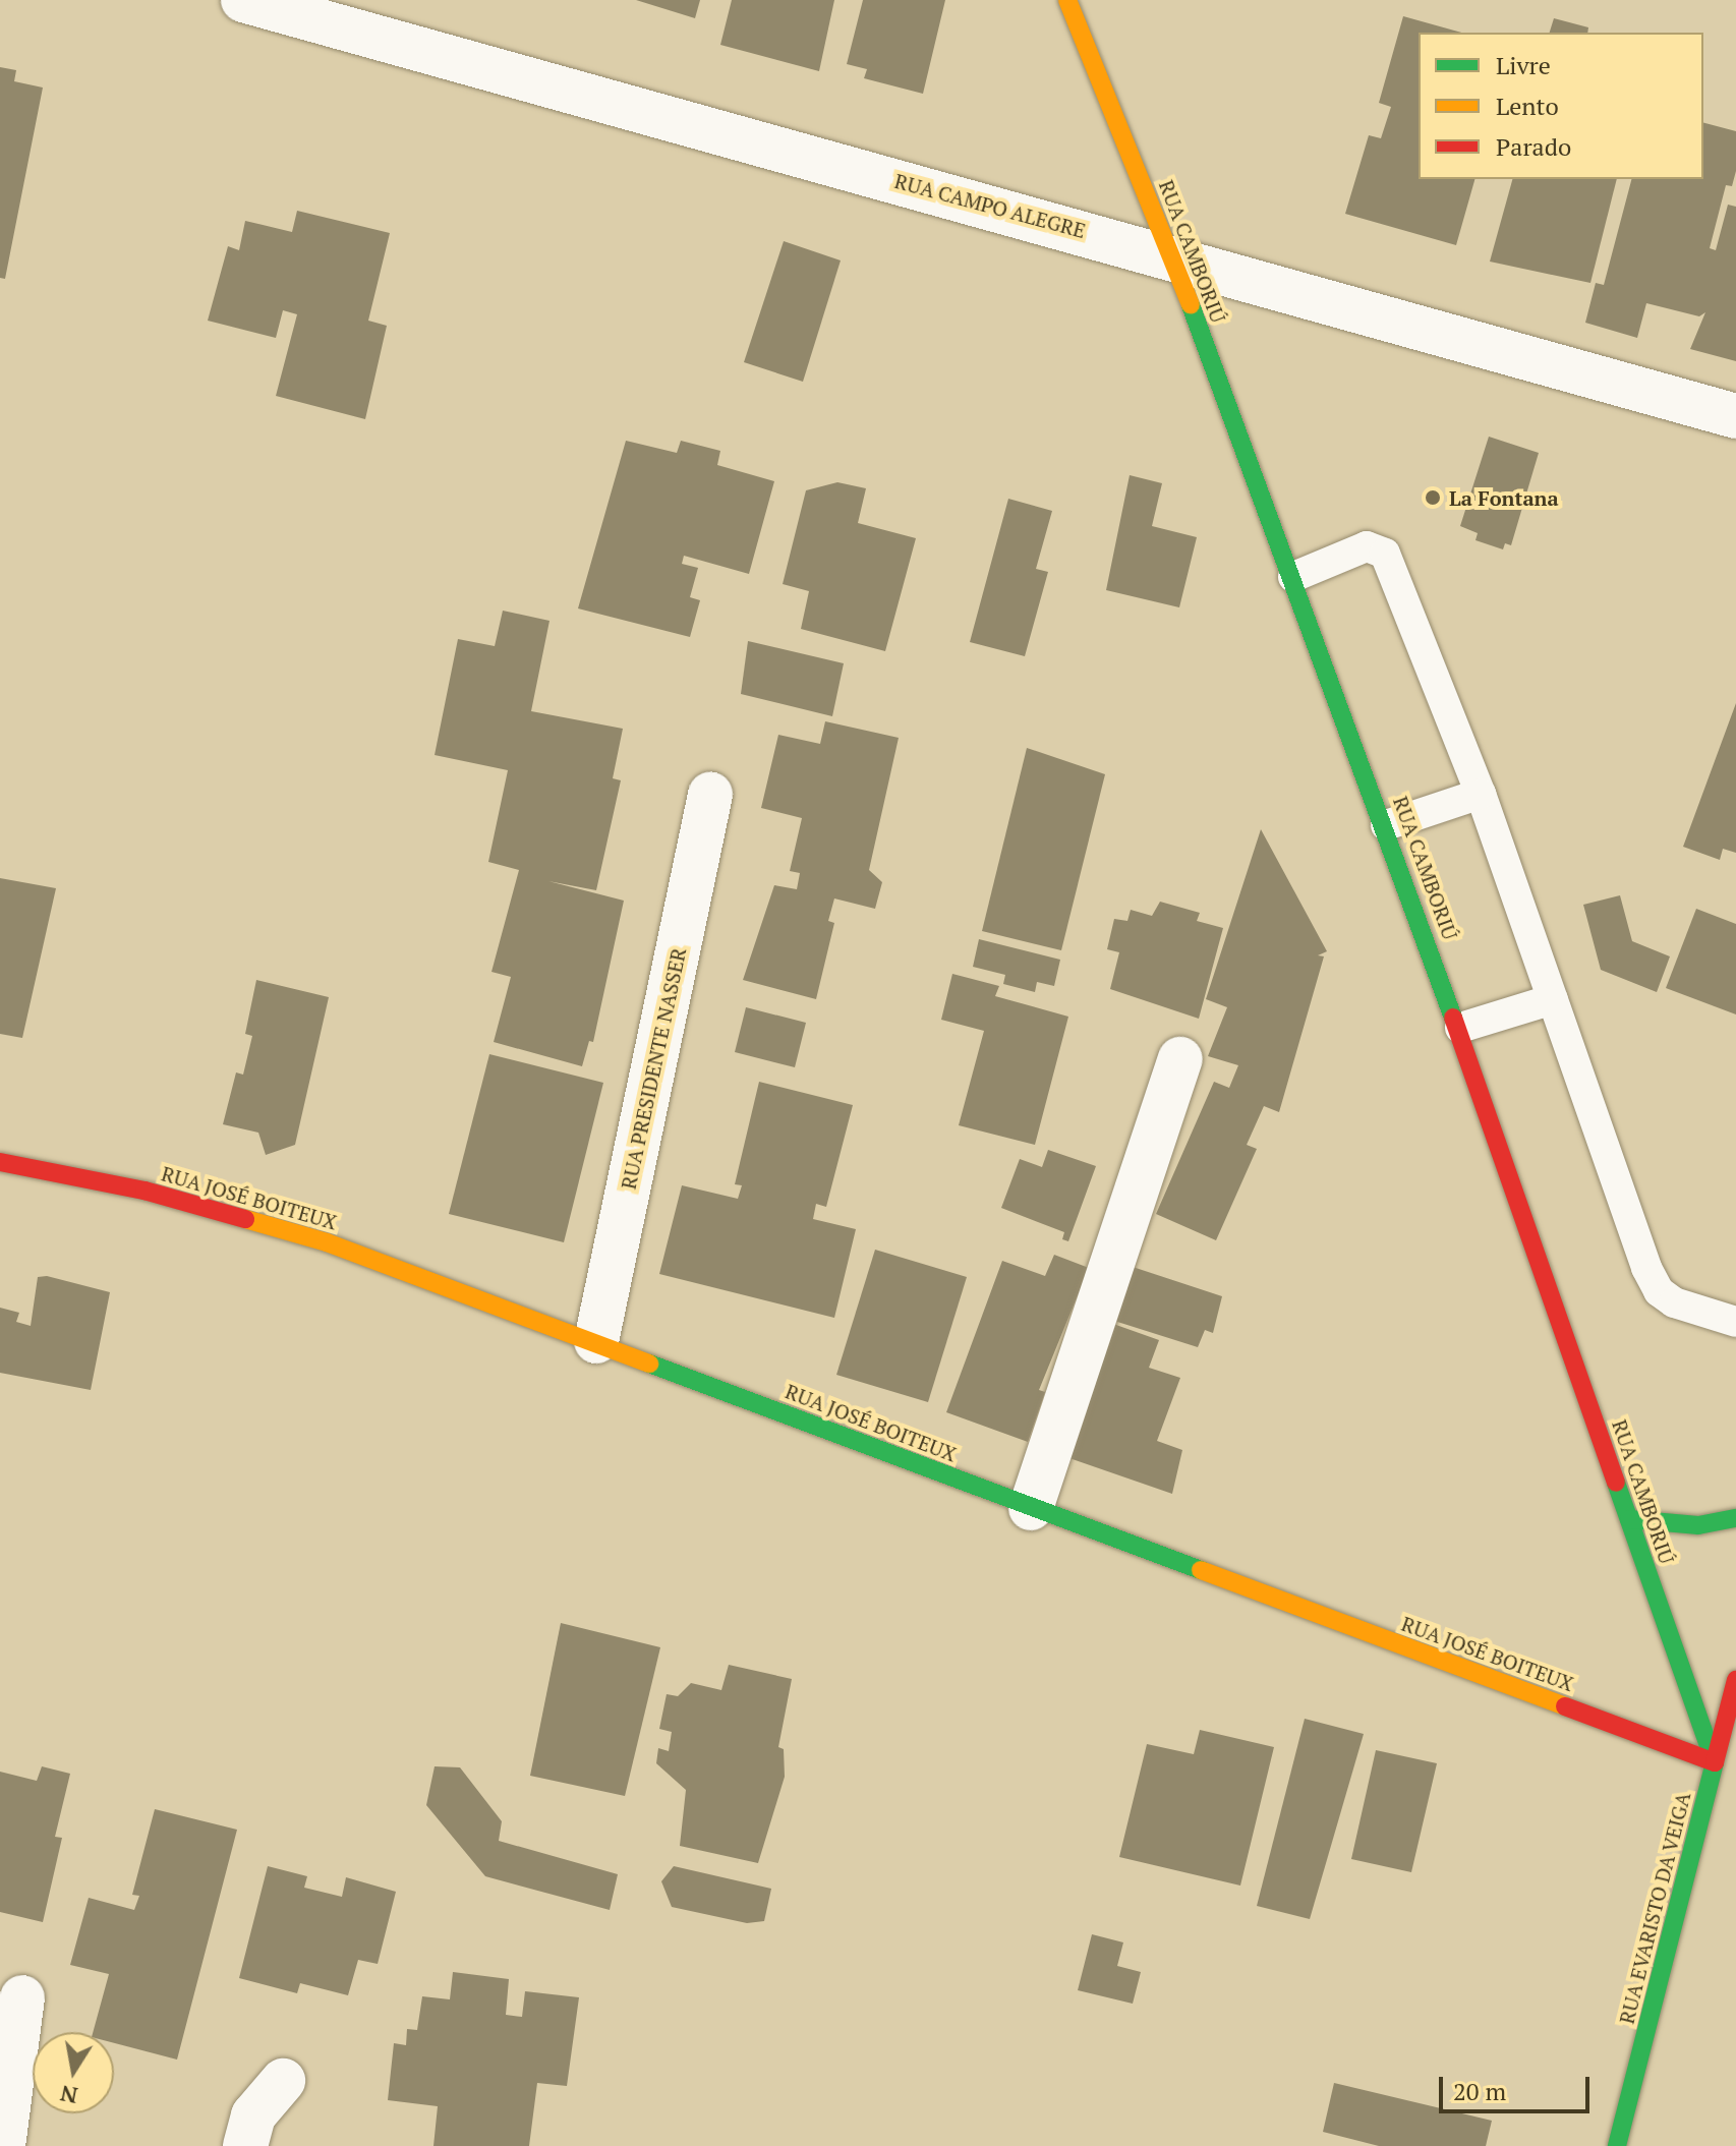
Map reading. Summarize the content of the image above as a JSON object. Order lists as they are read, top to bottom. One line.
{"streets":{"main road":["RUA CAMBORIÚ","RUA JOSÉ BOITEUX","RUA EVARISTO DA VEIGA"],"street":["RUA CAMPO ALEGRE","RUA PRESIDENTE NASSER"]},"crossings":[["RUA CAMPO ALEGRE","RUA CAMBORIÚ"],["RUA CAMBORIÚ","RUA JOSÉ BOITEUX"],["RUA CAMBORIÚ","RUA EVARISTO DA VEIGA"],["RUA PRESIDENTE NASSER","RUA JOSÉ BOITEUX"],["RUA JOSÉ BOITEUX","RUA EVARISTO DA VEIGA"]],"places":["La Fontana"],"legend":["Livre","Lento","Parado"],"scale_bar":"20 m","north":"bottom"}
